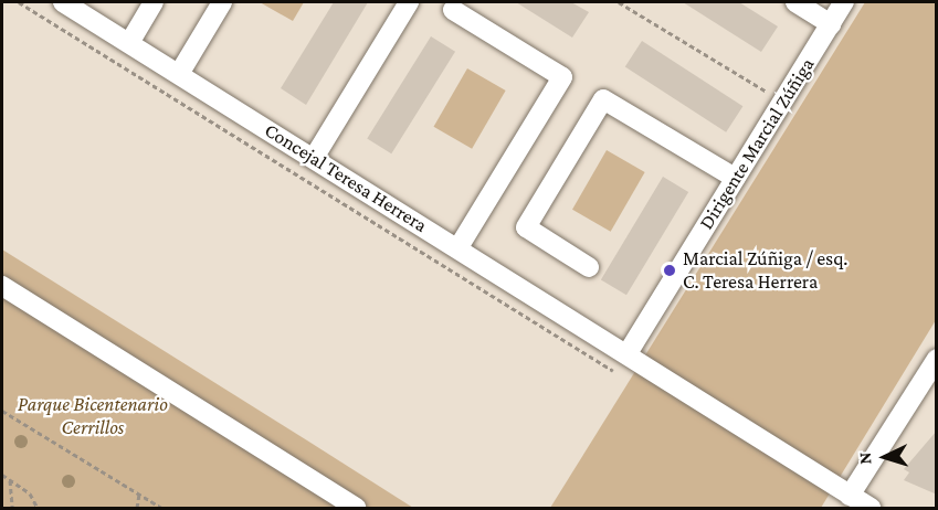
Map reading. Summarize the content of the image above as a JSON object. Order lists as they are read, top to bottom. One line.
{"streets":{"street":["Dirigente Marcial Zúñiga","Concejal Teresa Herrera"]},"crossings":[["Dirigente Marcial Zúñiga","Concejal Teresa Herrera"]],"parks":["Parque Bicentenario Cerrillos"],"places":["Marcial Zúñiga / esq. C. Teresa Herrera"],"north":"left"}
